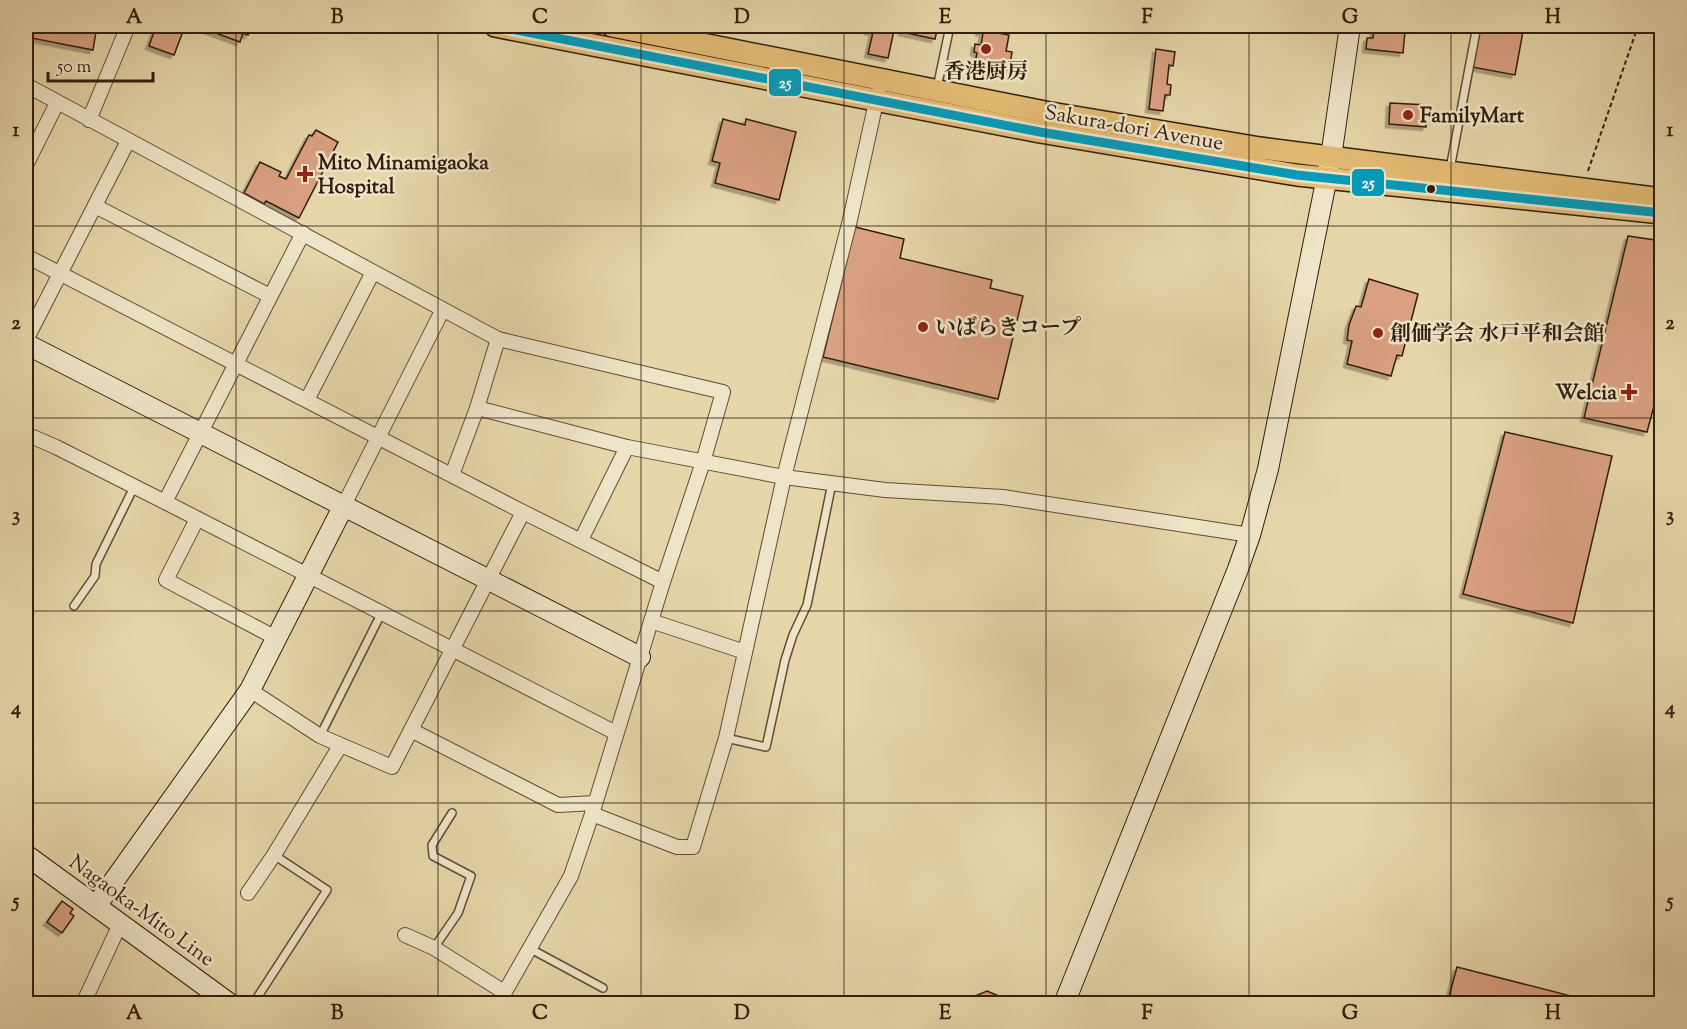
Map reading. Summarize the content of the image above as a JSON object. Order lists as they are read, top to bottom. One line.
{"streets":{"main road":["Sakura-dori Avenue"],"street":["Nagaoka-Mito Line"]},"places":{"other":["香港厨房","FamilyMart","いばらきコープ","創価学会 水戸平和会館"],"health":["Mito Minamigaoka Hospital","Welcia"]},"lines":["transit line 25"],"scale_bar":"50 m","grid":{"columns":["A","B","C","D","E","F","G","H"],"rows":["1","2","3","4","5"]}}
